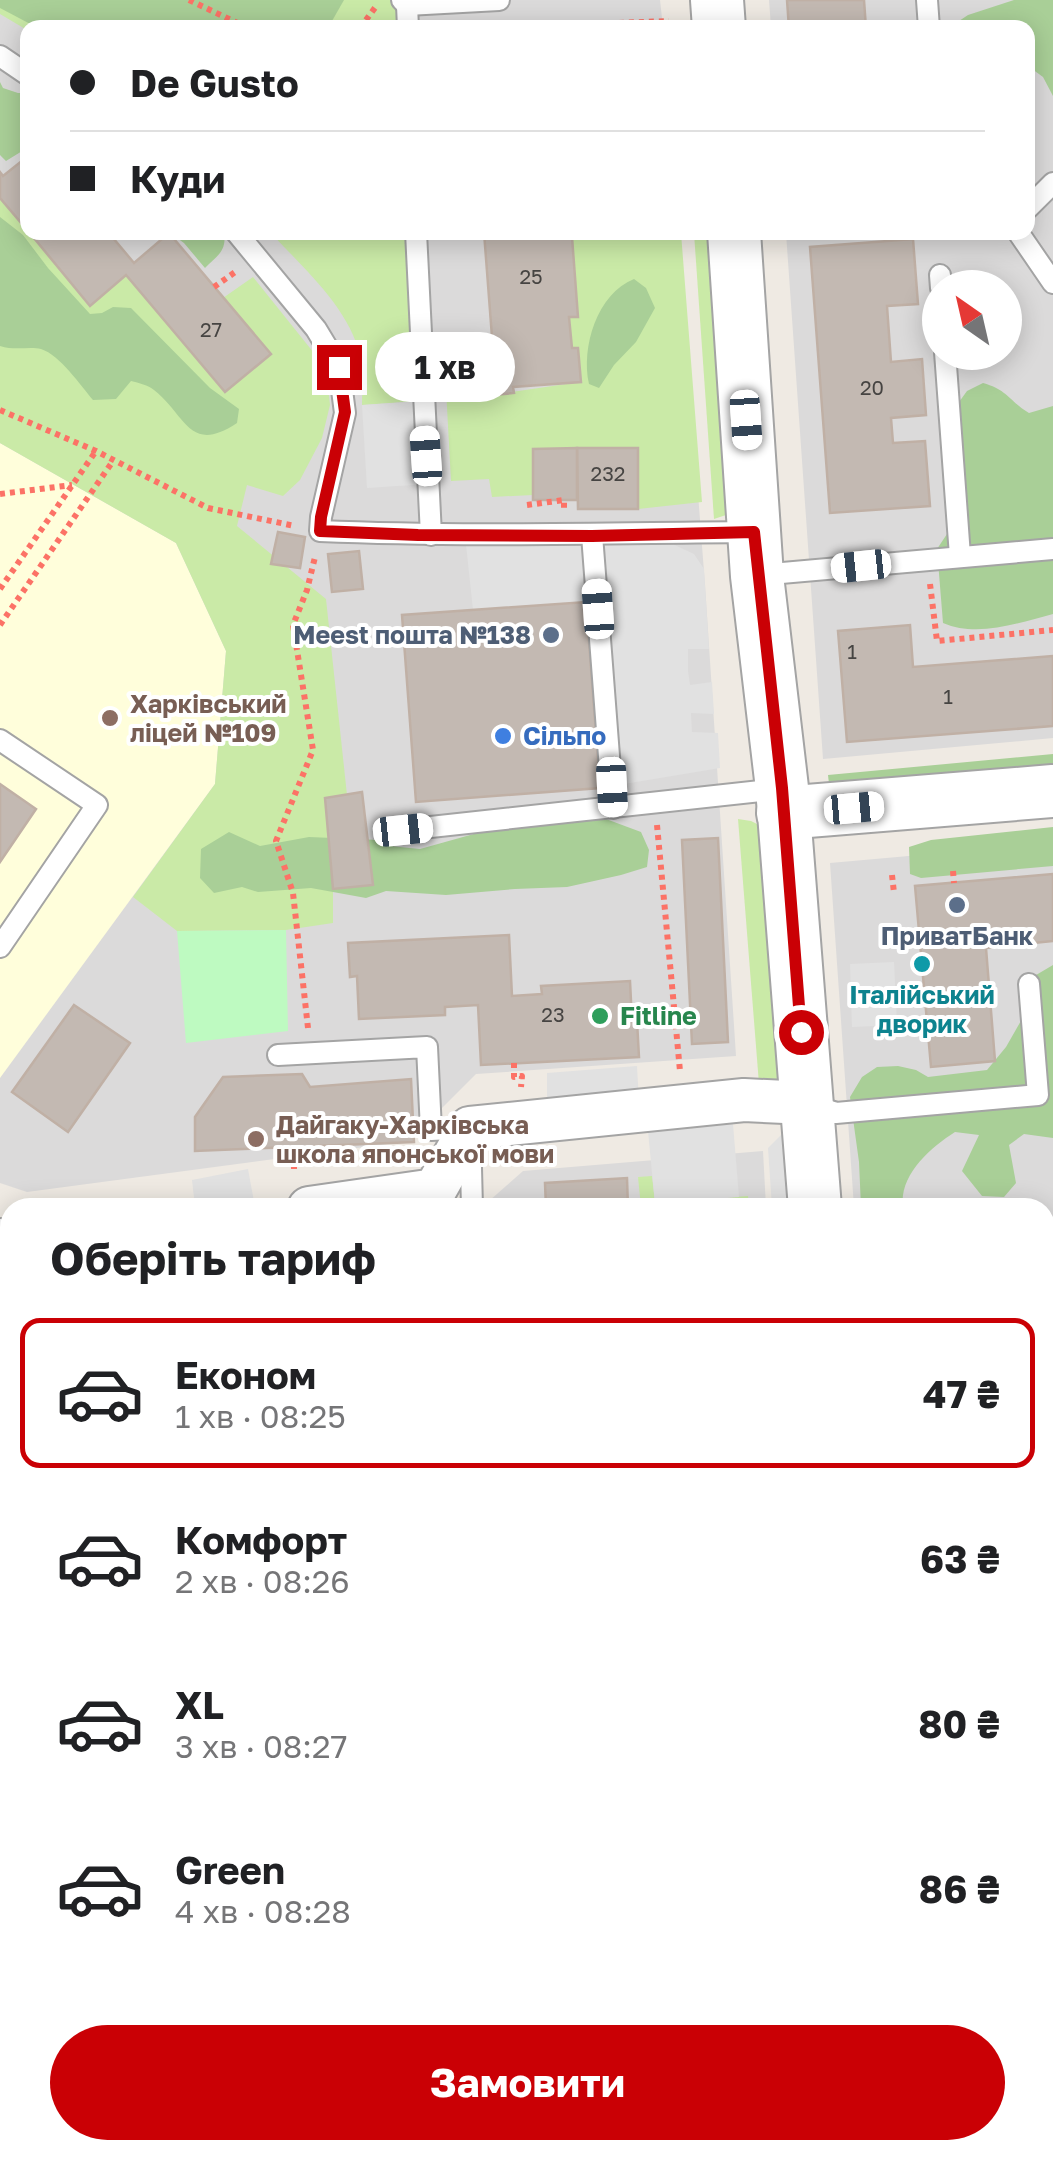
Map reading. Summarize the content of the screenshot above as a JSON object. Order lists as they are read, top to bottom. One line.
{"places":["Meest пошта №138","Харківський ліцей №109","Сільпо","ПриватБанк","Італійський дворик","Fitline","Дайгаку-Харківська школа японської мови"],"house_numbers":["25","27","20","232","1","1","23"],"north":"top left","page":{"banner":["De Gusto","Куди"],"bubble":"1 хв","heading":"Оберіть тариф","list":[{"name":"Економ","note":"1 хв · 08:25","value":"47 ₴"},{"name":"Комфорт","note":"2 хв · 08:26","value":"63 ₴"},{"name":"XL","note":"3 хв · 08:27","value":"80 ₴"},{"name":"Green","note":"4 хв · 08:28","value":"86 ₴"}],"buttons":"Замовити"}}
